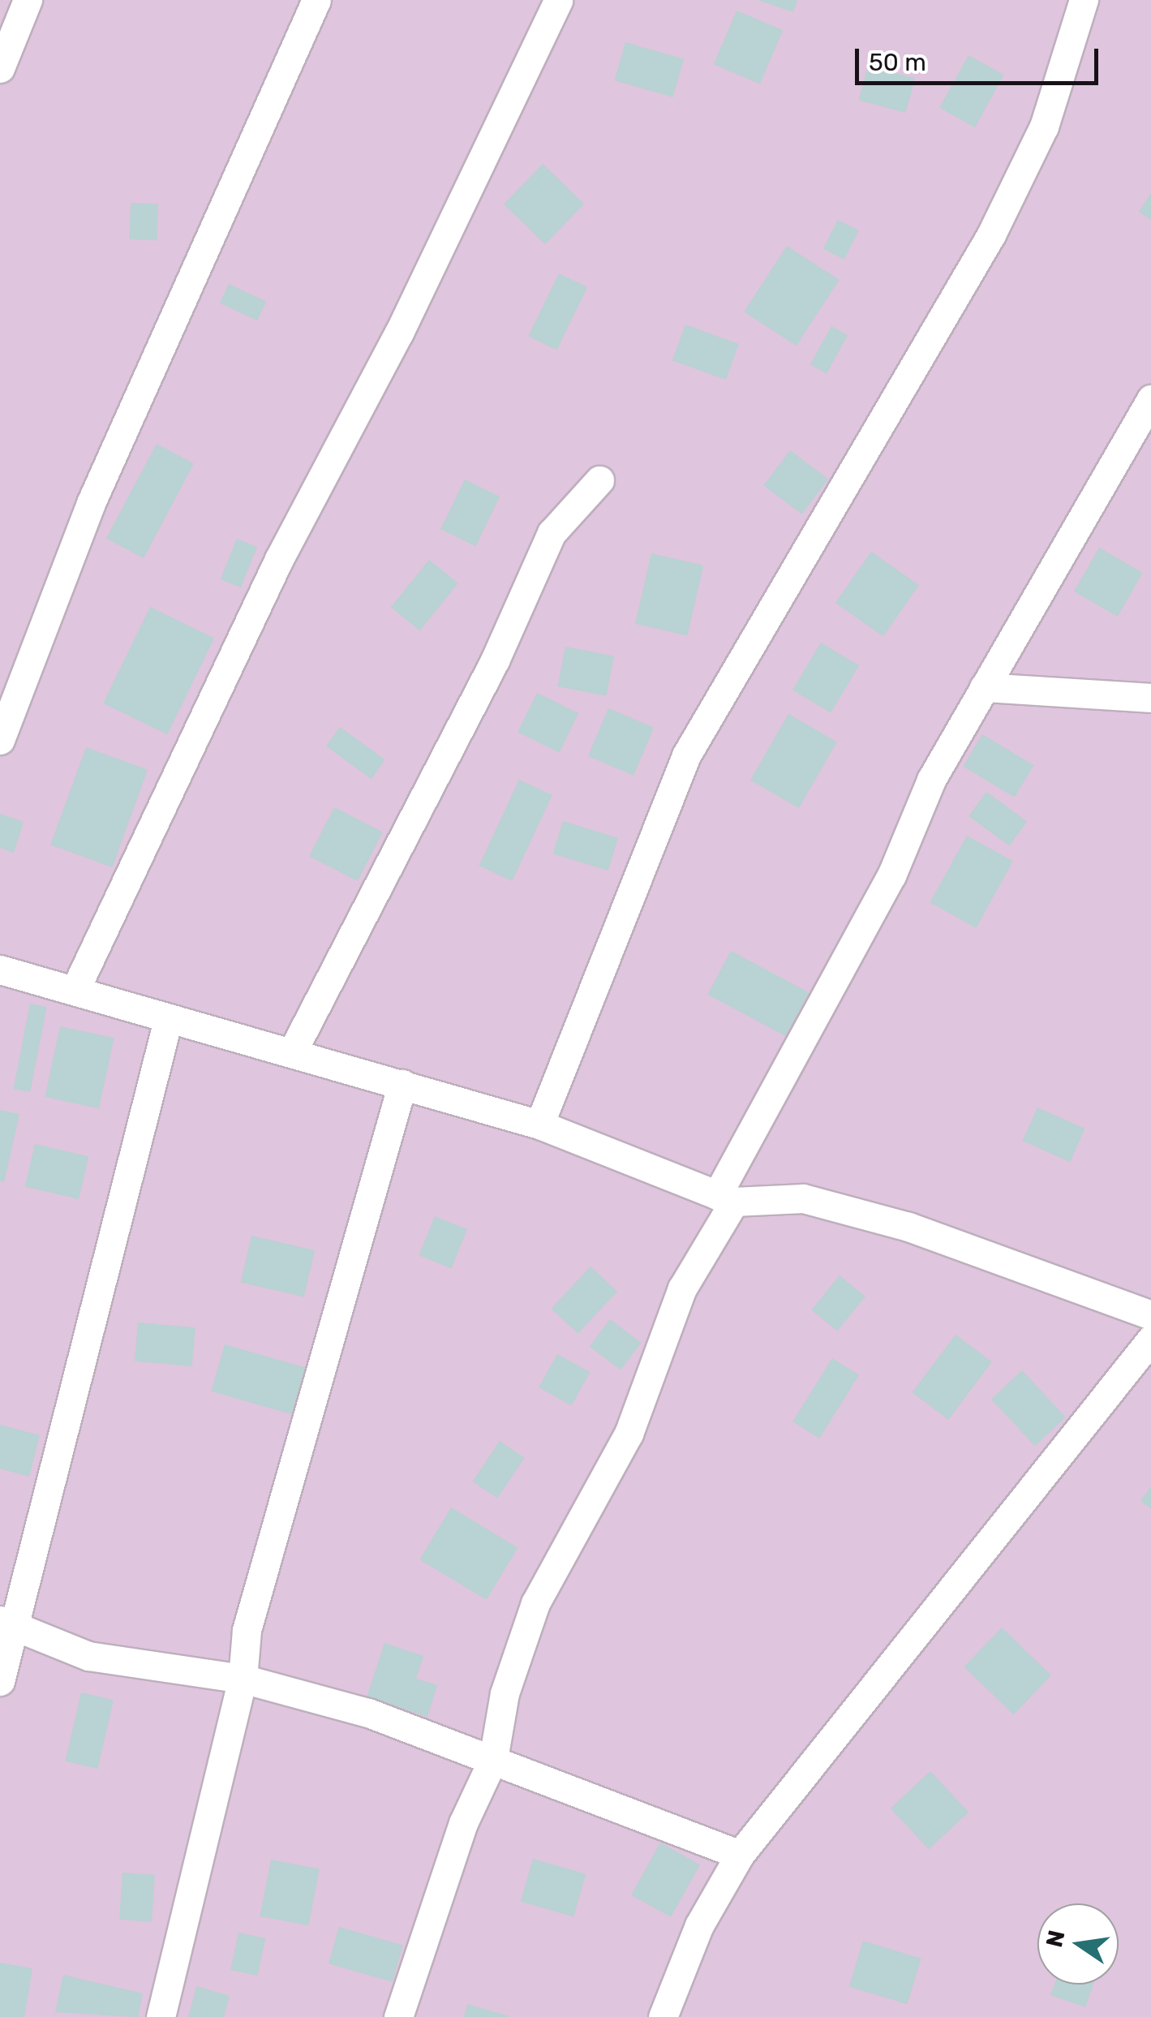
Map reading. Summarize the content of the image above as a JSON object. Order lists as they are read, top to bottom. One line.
{"scale_bar":"50 m","north":"left"}
